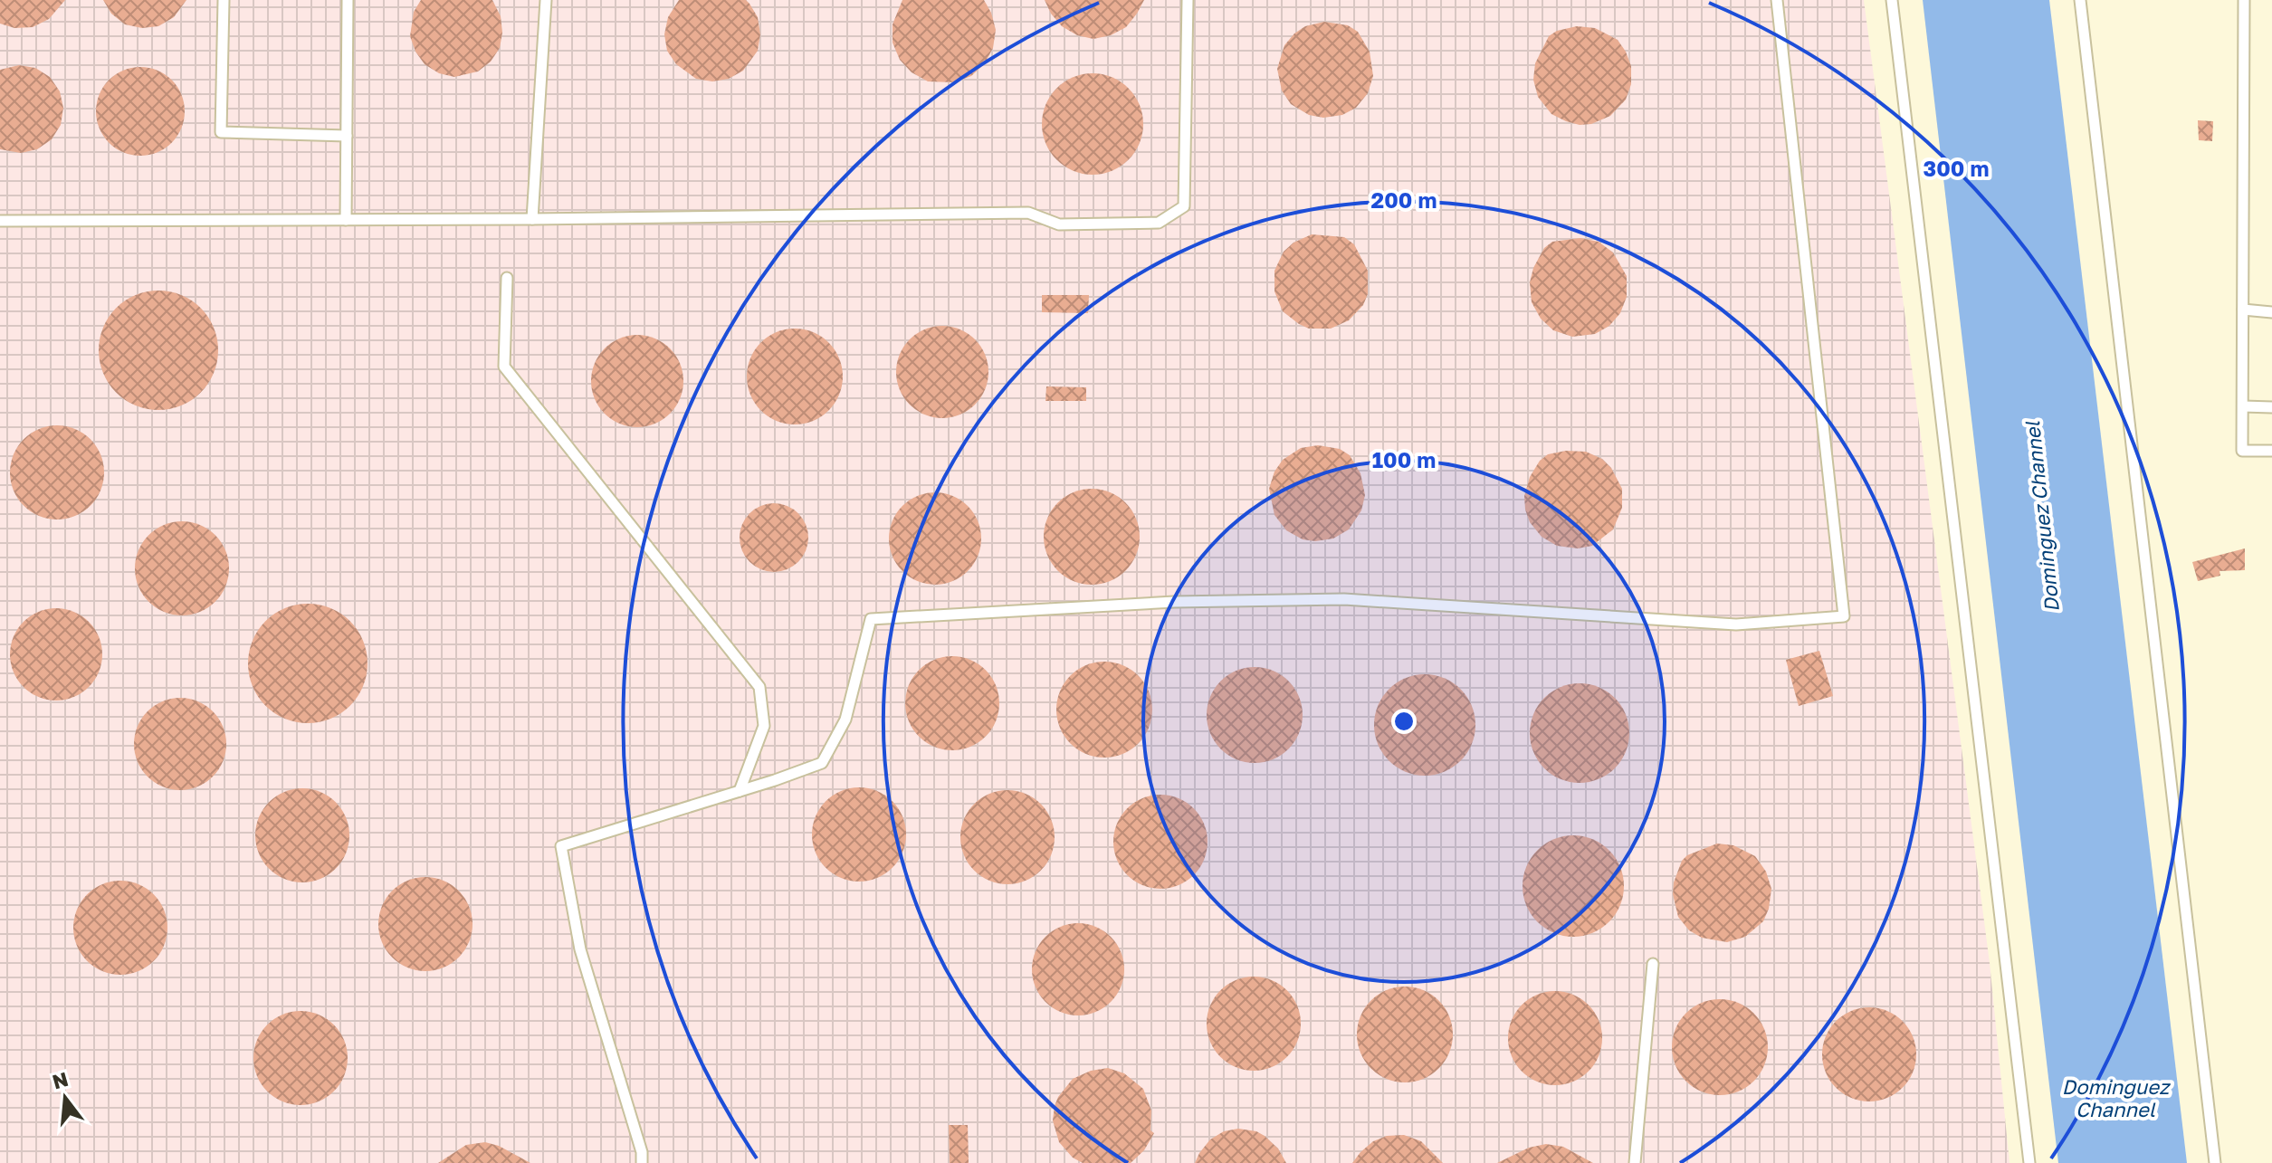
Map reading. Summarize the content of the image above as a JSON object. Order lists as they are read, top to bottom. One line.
{"water":["Dominguez Channel"],"north":"top","rings":["300 m","200 m","100 m"]}
